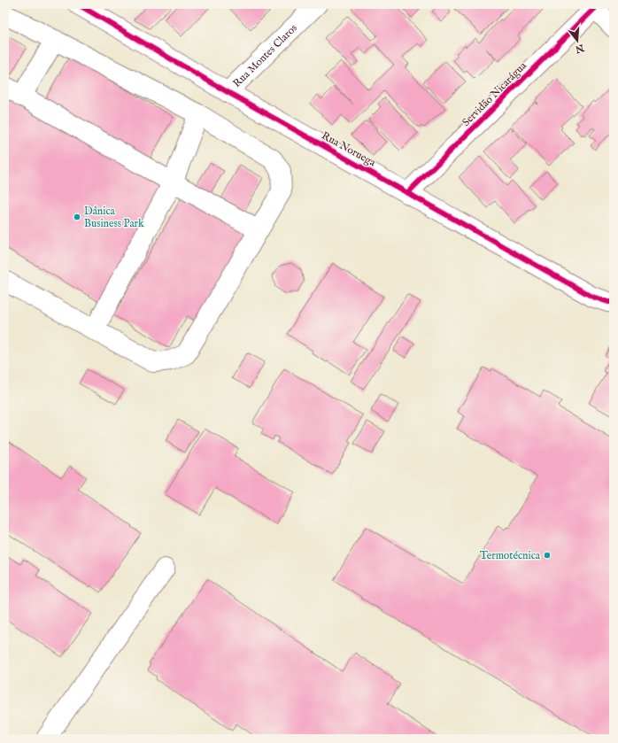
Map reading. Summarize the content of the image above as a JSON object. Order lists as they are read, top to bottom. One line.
{"streets":{"street":["Rua Montes Claros","Servidão Nicarágua","Rua Noruega"]},"crossings":[["Rua Montes Claros","Rua Noruega"],["Servidão Nicarágua","Rua Noruega"]],"places":["Dânica Business Park","Termotécnica"],"north":"bottom"}
